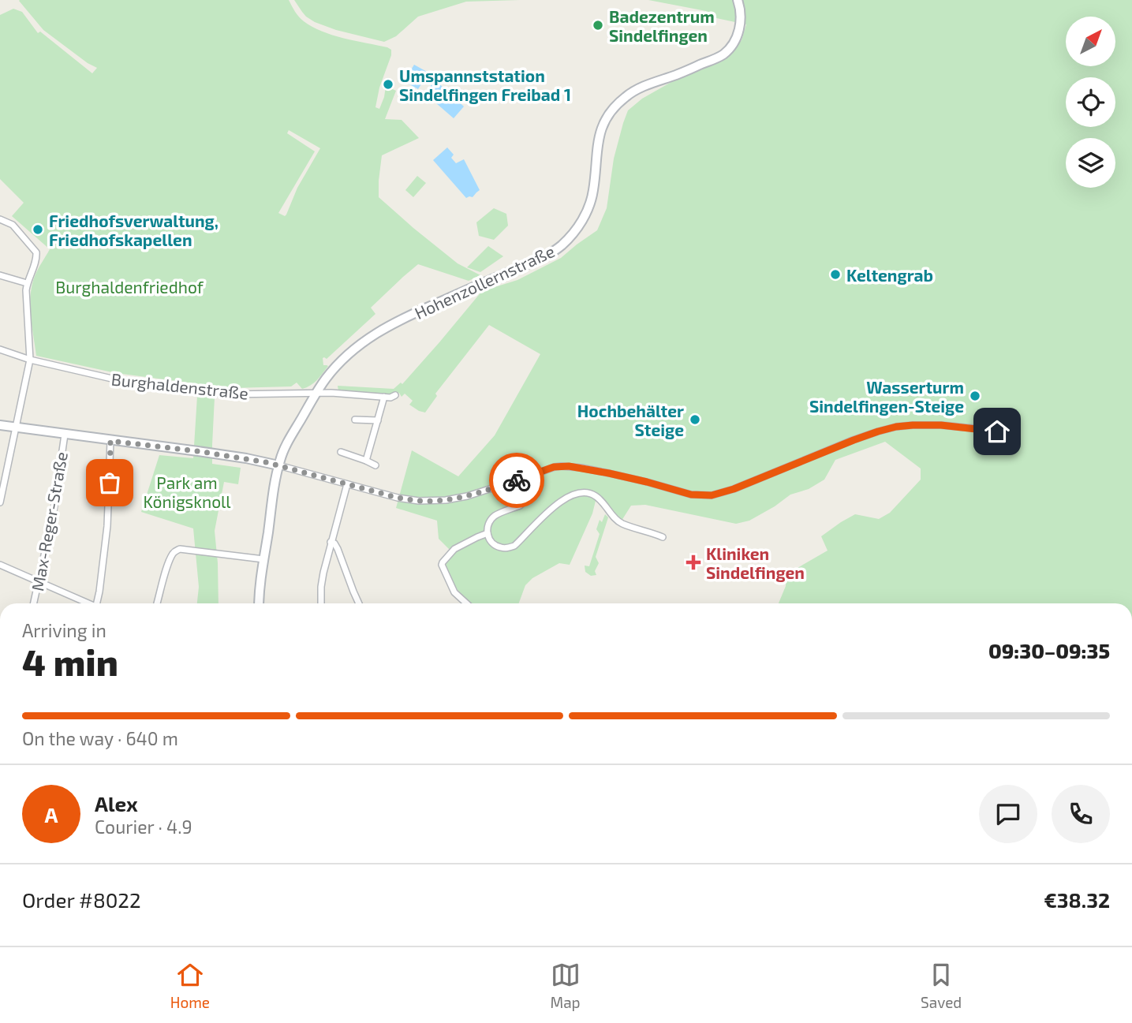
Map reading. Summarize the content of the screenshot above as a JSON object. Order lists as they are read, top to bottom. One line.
{"streets":{"street":["Hohenzollernstraße","Burghaldenstraße","Max-Reger-Straße"]},"crossings":[["Hohenzollernstraße","Burghaldenstraße"]],"parks":["Burghaldenfriedhof","Park am Königsknoll"],"places":{"other":["Badezentrum Sindelfingen","Umspannststation Sindelfingen Freibad 1","Friedhofsverwaltung, Friedhofskapellen","Keltengrab","Wasserturm Sindelfingen-Steige","Hochbehälter Steige"],"health":["Kliniken Sindelfingen"]},"north":"top right","page":{"heading":["4 min","Arriving in","09:30–09:35"],"panel":["Alex","Courier · 4.9","Order #8022","€38.32"],"bar":"On the way · 640 m","round":"A","tabs":["Home","Map","Saved"]}}
